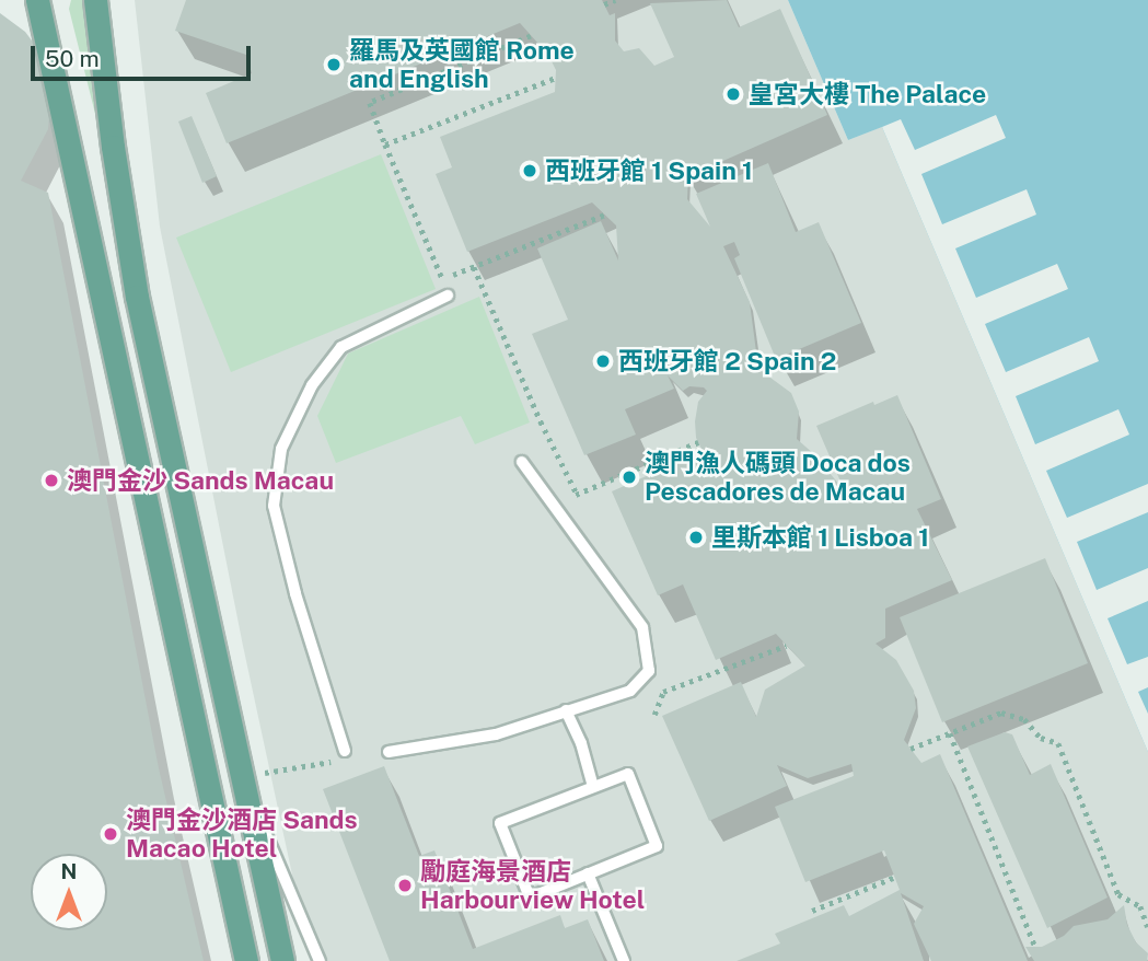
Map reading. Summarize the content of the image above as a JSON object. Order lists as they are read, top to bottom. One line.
{"places":["羅馬及英國館 Rome and English","皇宮大樓 The Palace","西班牙館 1 Spain 1","西班牙館 2 Spain 2","澳門漁人碼頭 Doca dos Pescadores de Macau","澳門金沙 Sands Macau","里斯本館 1 Lisboa 1","澳門金沙酒店 Sands Macao Hotel","勵庭海景酒店 Harbourview Hotel"],"scale_bar":"50 m","north":"top"}
